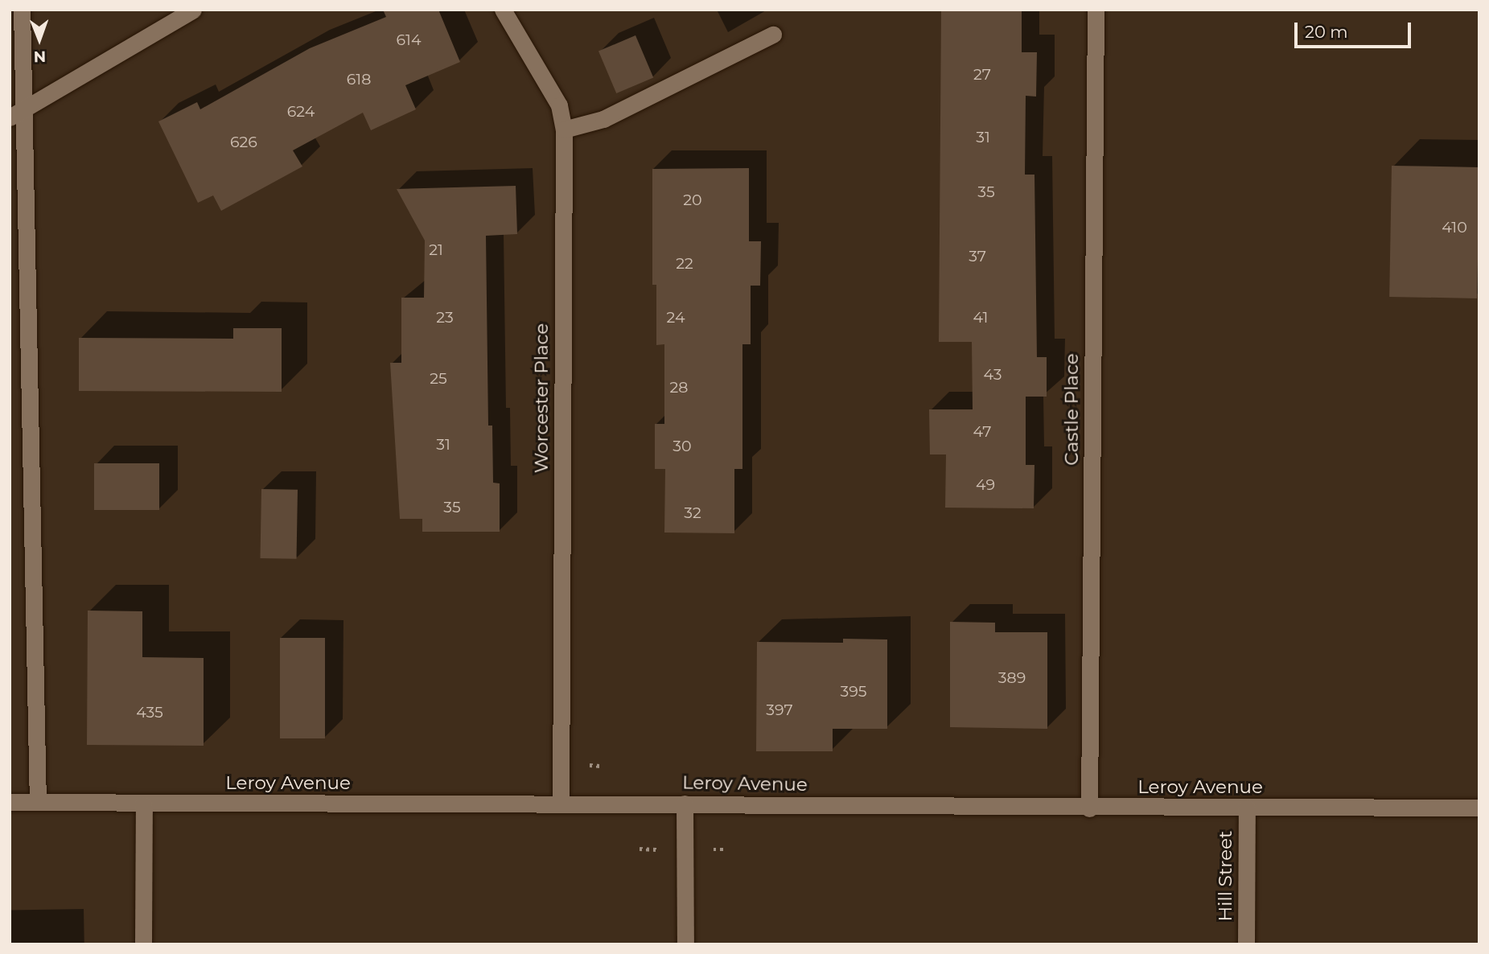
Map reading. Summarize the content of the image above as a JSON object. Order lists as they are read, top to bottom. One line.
{"streets":{"street":["Worcester Place","Castle Place","Leroy Avenue","Hill Street"]},"crossings":[["Worcester Place","Leroy Avenue"],["Castle Place","Leroy Avenue"],["Leroy Avenue","Hill Street"]],"house_numbers":["614","27","618","624","31","626","35","20","410","21","37","22","23","24","41","43","25","28","47","31","30","49","35","32","389","395","397","435"],"scale_bar":"20 m","north":"bottom"}
